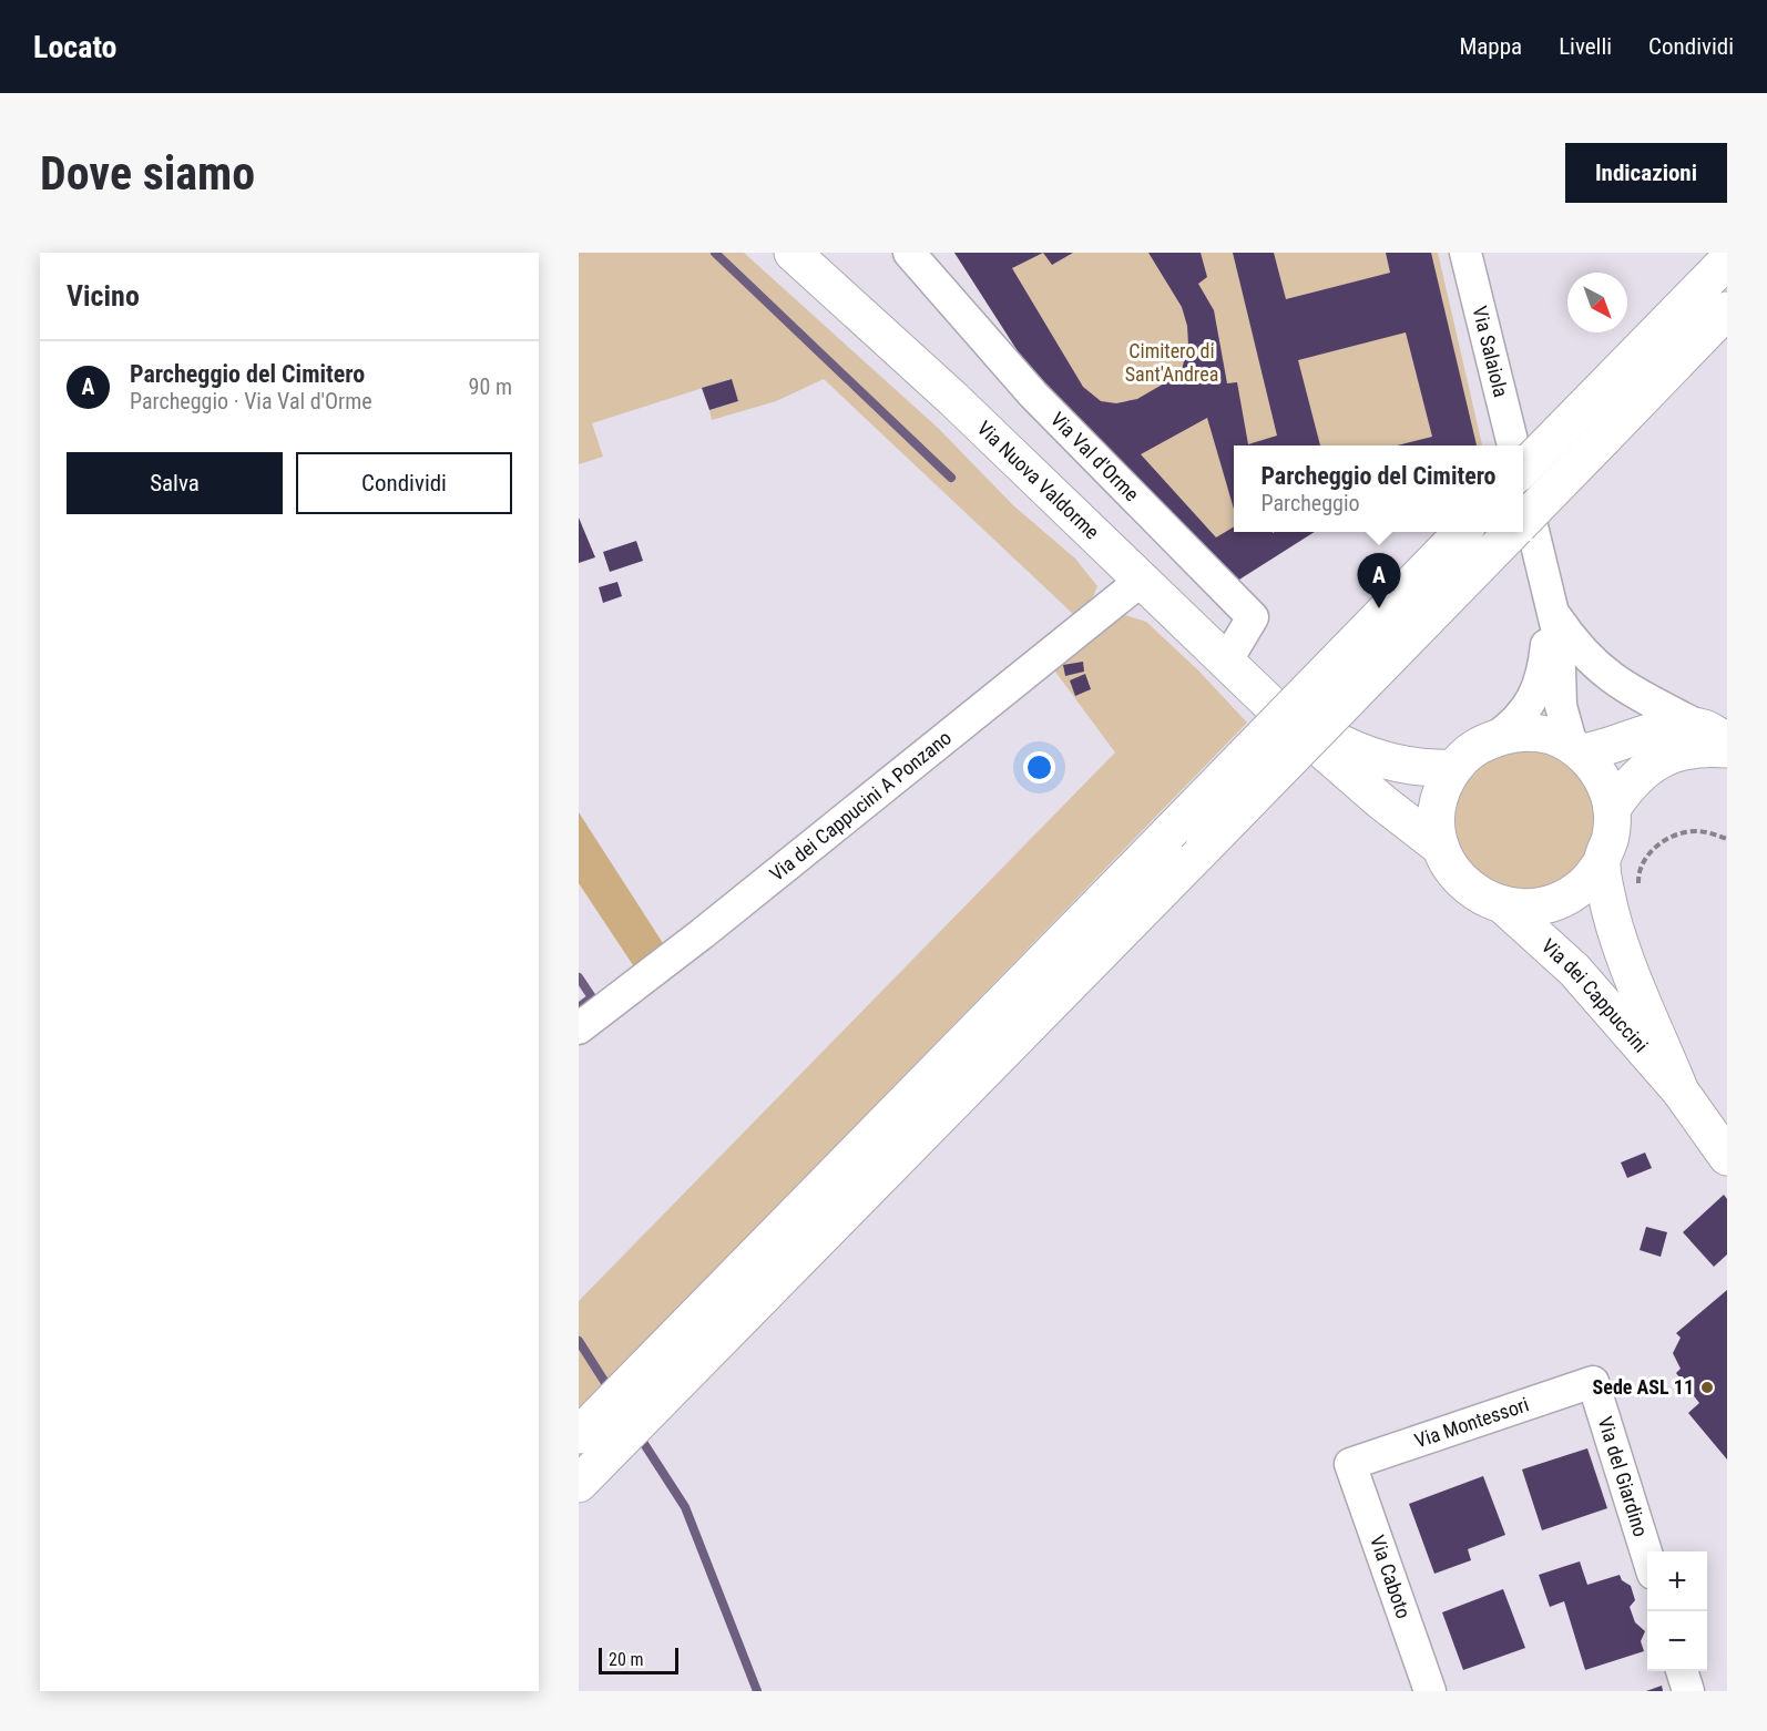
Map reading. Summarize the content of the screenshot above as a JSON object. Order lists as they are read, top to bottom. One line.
{"streets":{"main road":["Via Nuova Valdorme","Via dei Cappuccini"],"street":["Via Salaiola","Via Val d'Orme","Via dei Cappucini A Ponzano","Via Montessori","Via del Giardino","Via Caboto"]},"crossings":[["Via Val d'Orme","Via Nuova Valdorme"],["Via Nuova Valdorme","Via dei Cappucini A Ponzano"],["Via Nuova Valdorme","Via dei Cappuccini"],["Via Montessori","Via del Giardino"],["Via Montessori","Via Caboto"]],"parks":["Cimitero di Sant'Andrea"],"places":["Sede ASL 11"],"scale_bar":"20 m","north":"bottom right","page":{"header":"Locato","nav":["Mappa","Livelli","Condividi"],"buttons":["Indicazioni",["Salva","Condividi"]],"title":"Dove siamo","heading":"Vicino","list":[{"mark":"A","name":"Parcheggio del Cimitero","note":"Parcheggio · Via Val d'Orme","value":"90 m"}],"popup":["Parcheggio del Cimitero","Parcheggio"],"pins":"A","map_buttons":["+","−"],"scale":"20 m"}}
